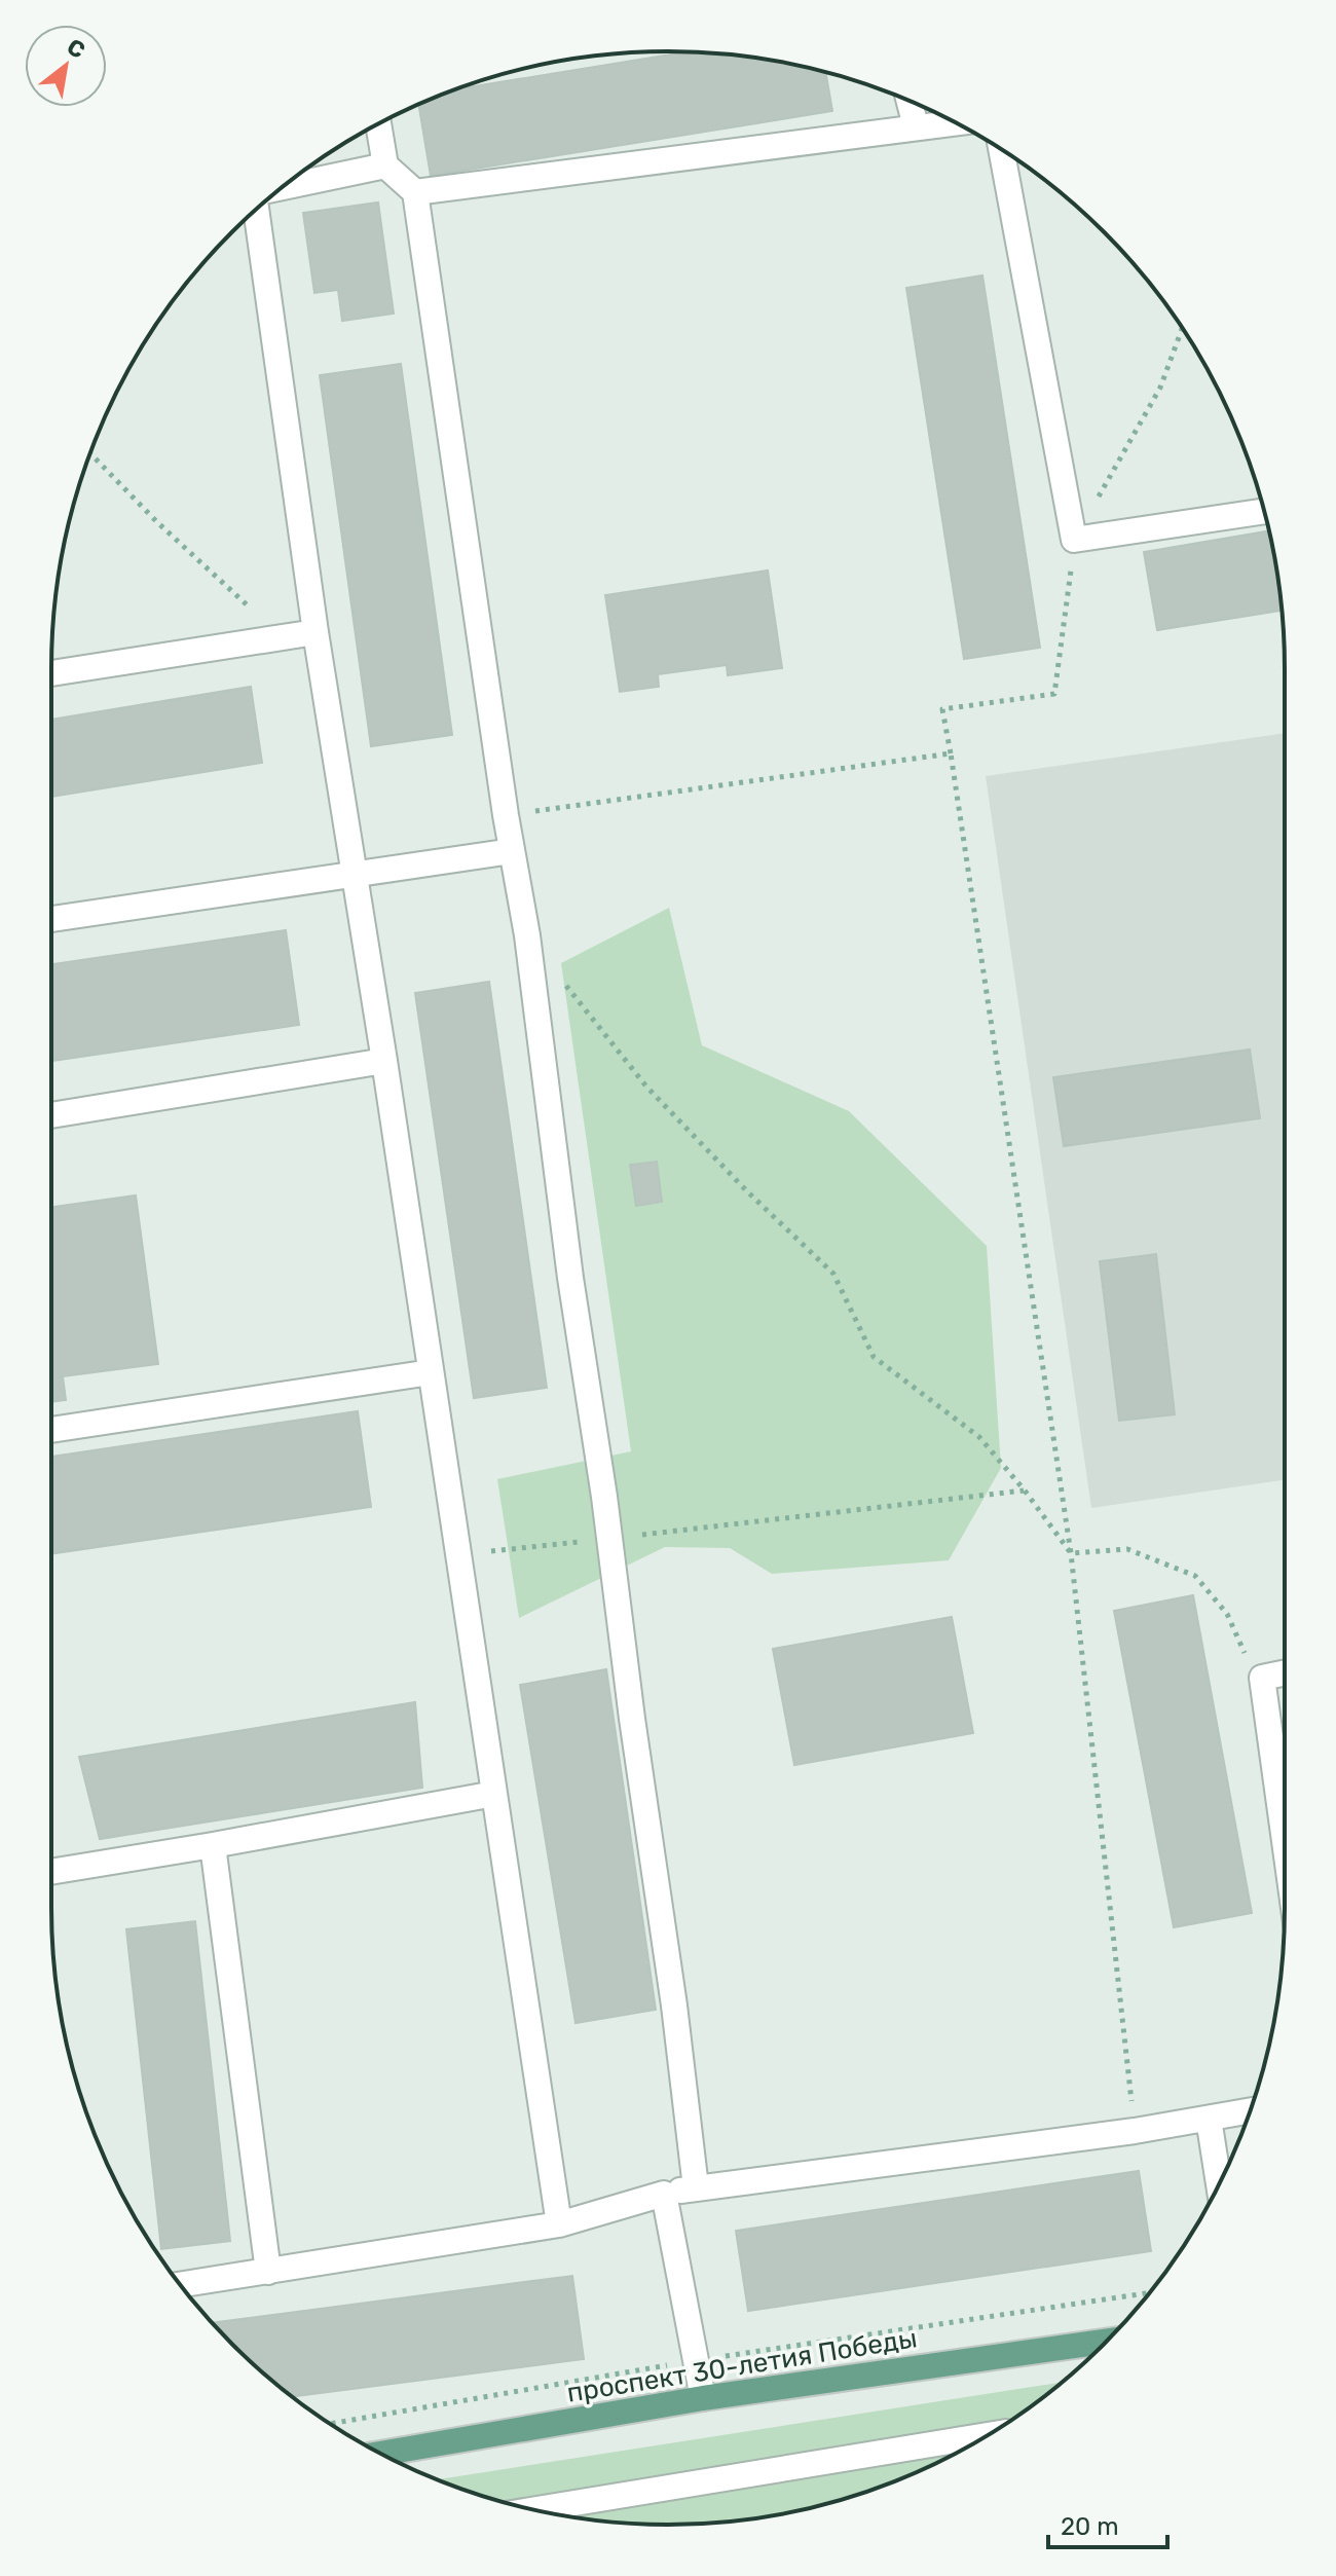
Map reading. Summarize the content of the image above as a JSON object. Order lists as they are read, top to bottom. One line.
{"streets":{"main road":["проспект 30-летия Победы"]},"scale_bar":"20 m","north":"top right"}
